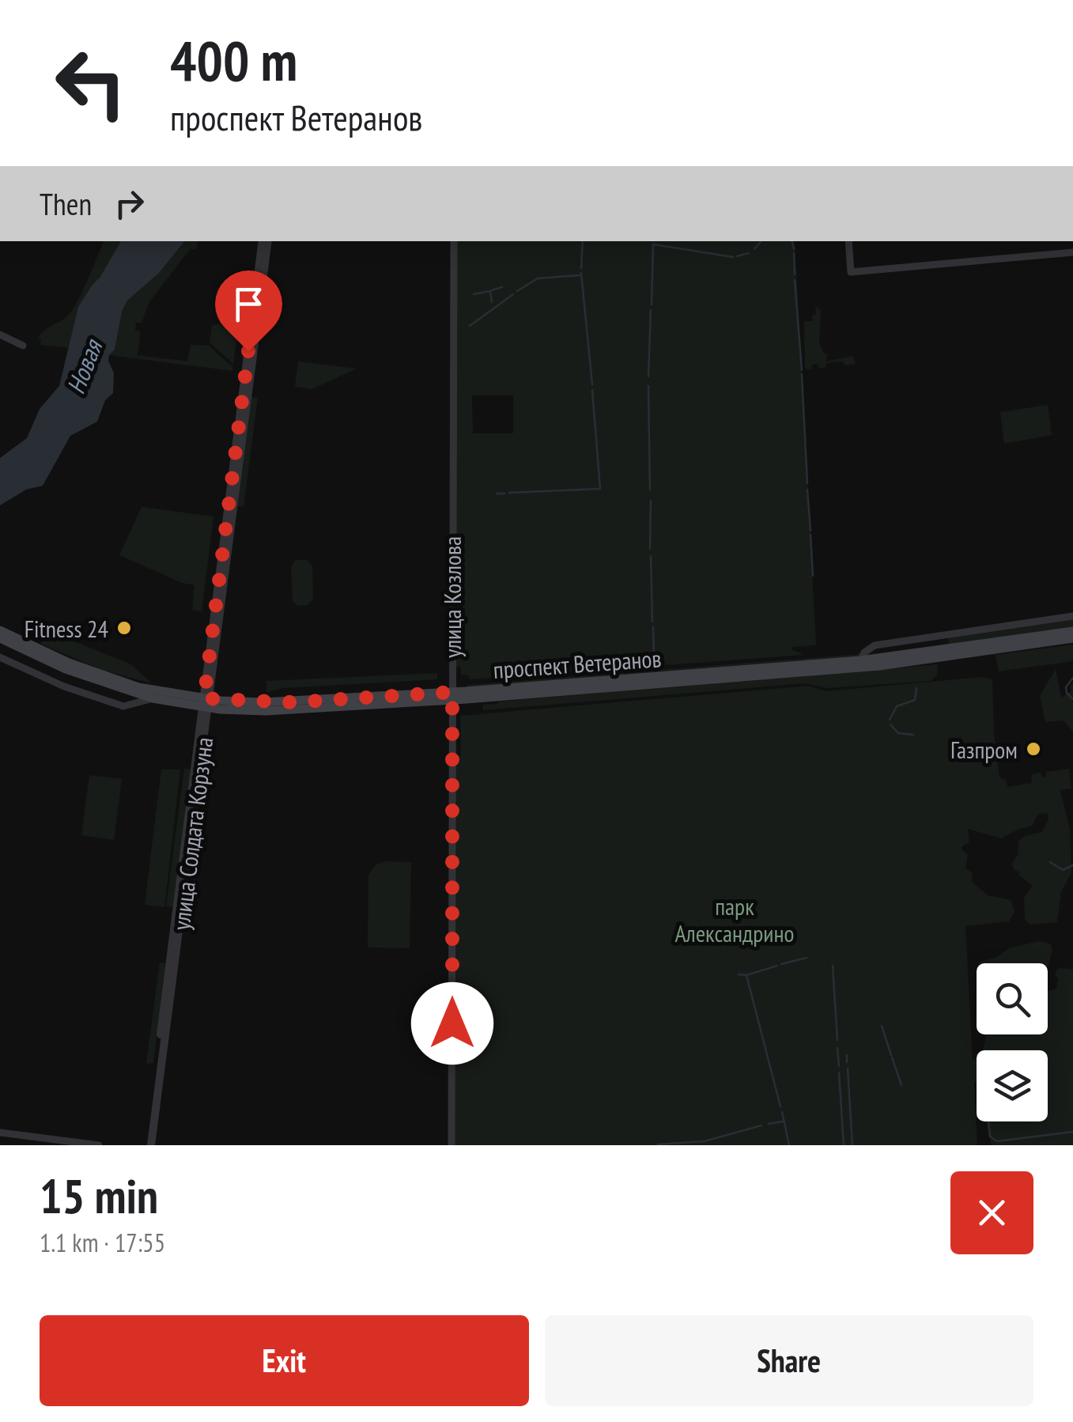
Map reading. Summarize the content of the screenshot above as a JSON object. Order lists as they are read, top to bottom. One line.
{"streets":{"main road":["проспект Ветеранов"],"street":["улица Козлова","улица Солдата Корзуна"]},"crossings":[["улица Козлова","проспект Ветеранов"],["проспект Ветеранов","улица Солдата Корзуна"]],"water":["Новая"],"parks":["парк Александрино"],"places":["Fitness 24","Газпром"],"page":{"turn":["400 m","проспект Ветеранов"],"then":"Then","heading":["15 min","1.1 km · 17:55"],"buttons":["Exit","Share"]}}
